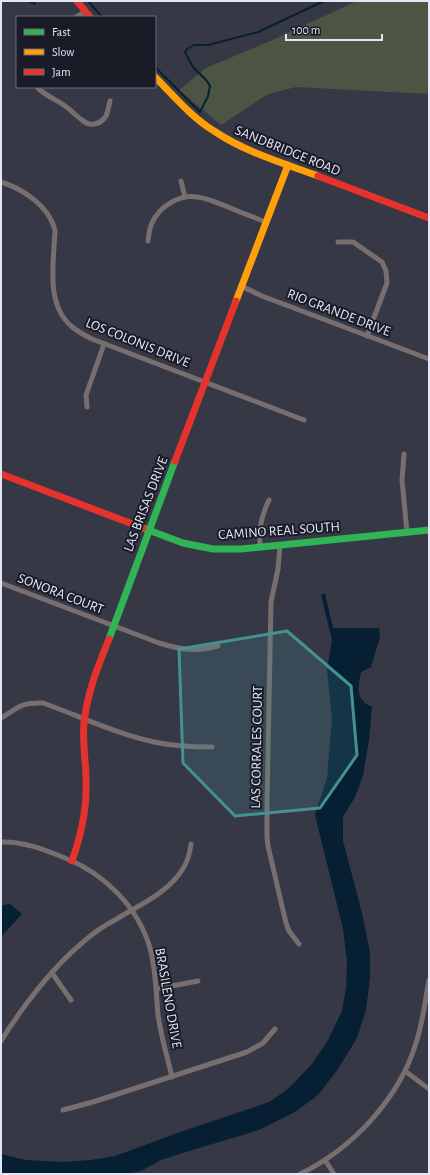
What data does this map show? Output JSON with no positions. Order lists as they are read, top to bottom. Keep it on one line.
{"streets":{"street":["SANDBRIDGE ROAD","RIO GRANDE DRIVE","LOS COLONIS DRIVE","LAS BRISAS DRIVE","CAMINO REAL SOUTH","SONORA COURT","LAS CORRALES COURT","BRASILENO DRIVE"]},"crossings":[["SANDBRIDGE ROAD","LAS BRISAS DRIVE"],["RIO GRANDE DRIVE","LAS BRISAS DRIVE"],["LOS COLONIS DRIVE","LAS BRISAS DRIVE"],["LAS BRISAS DRIVE","CAMINO REAL SOUTH"],["LAS BRISAS DRIVE","SONORA COURT"],["LAS BRISAS DRIVE","BRASILENO DRIVE"],["CAMINO REAL SOUTH","LAS CORRALES COURT"]],"legend":["Fast","Slow","Jam"],"scale_bar":"100 m"}
